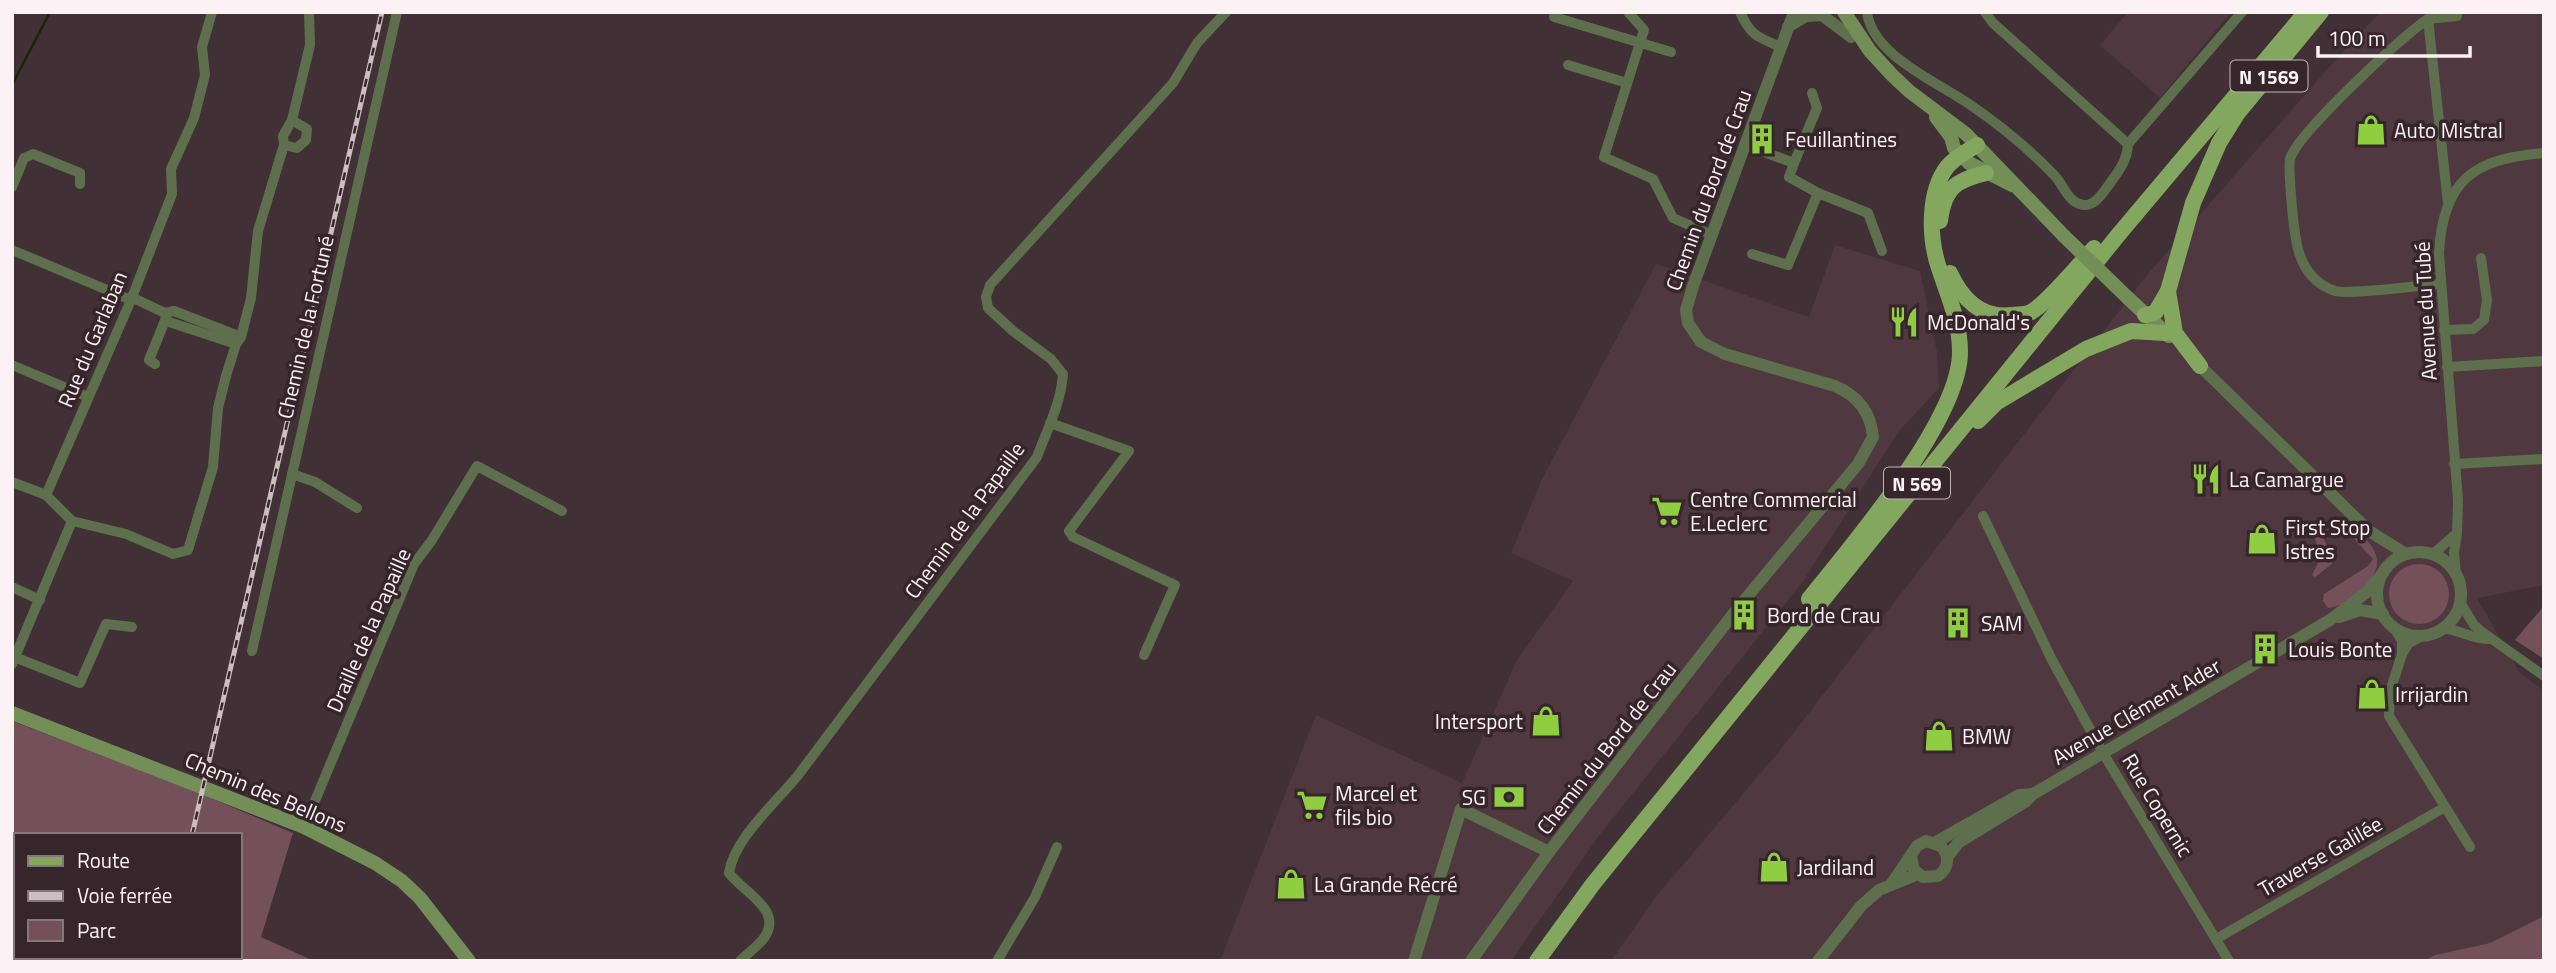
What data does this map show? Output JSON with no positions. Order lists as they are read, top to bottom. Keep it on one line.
{"streets":{"main road":["N 1569","N 569","Chemin des Bellons"],"street":["Chemin du Bord de Crau","Avenue du Tubé","Chemin de la Fortuné","Rue du Garlaban","Chemin de la Papaille","Draille de la Papaille","Avenue Clément Ader","Rue Copernic","Traverse Galilée"]},"crossings":[["Avenue du Tubé","Avenue Clément Ader"],["Draille de la Papaille","Chemin des Bellons"],["Avenue Clément Ader","Rue Copernic"],["Rue Copernic","Traverse Galilée"]],"places":{"shop":["Auto Mistral","First Stop Istres","Irrijardin","Intersport","BMW","Jardiland","La Grande Récré"],"building":["Feuillantines","Bord de Crau","SAM","Louis Bonte"],"restaurant":["McDonald's","La Camargue"],"supermarket":["Centre Commercial E.Leclerc","Marcel et fils bio"],"bank":["SG"]},"legend":["Route","Voie ferrée","Parc"],"scale_bar":"100 m"}
